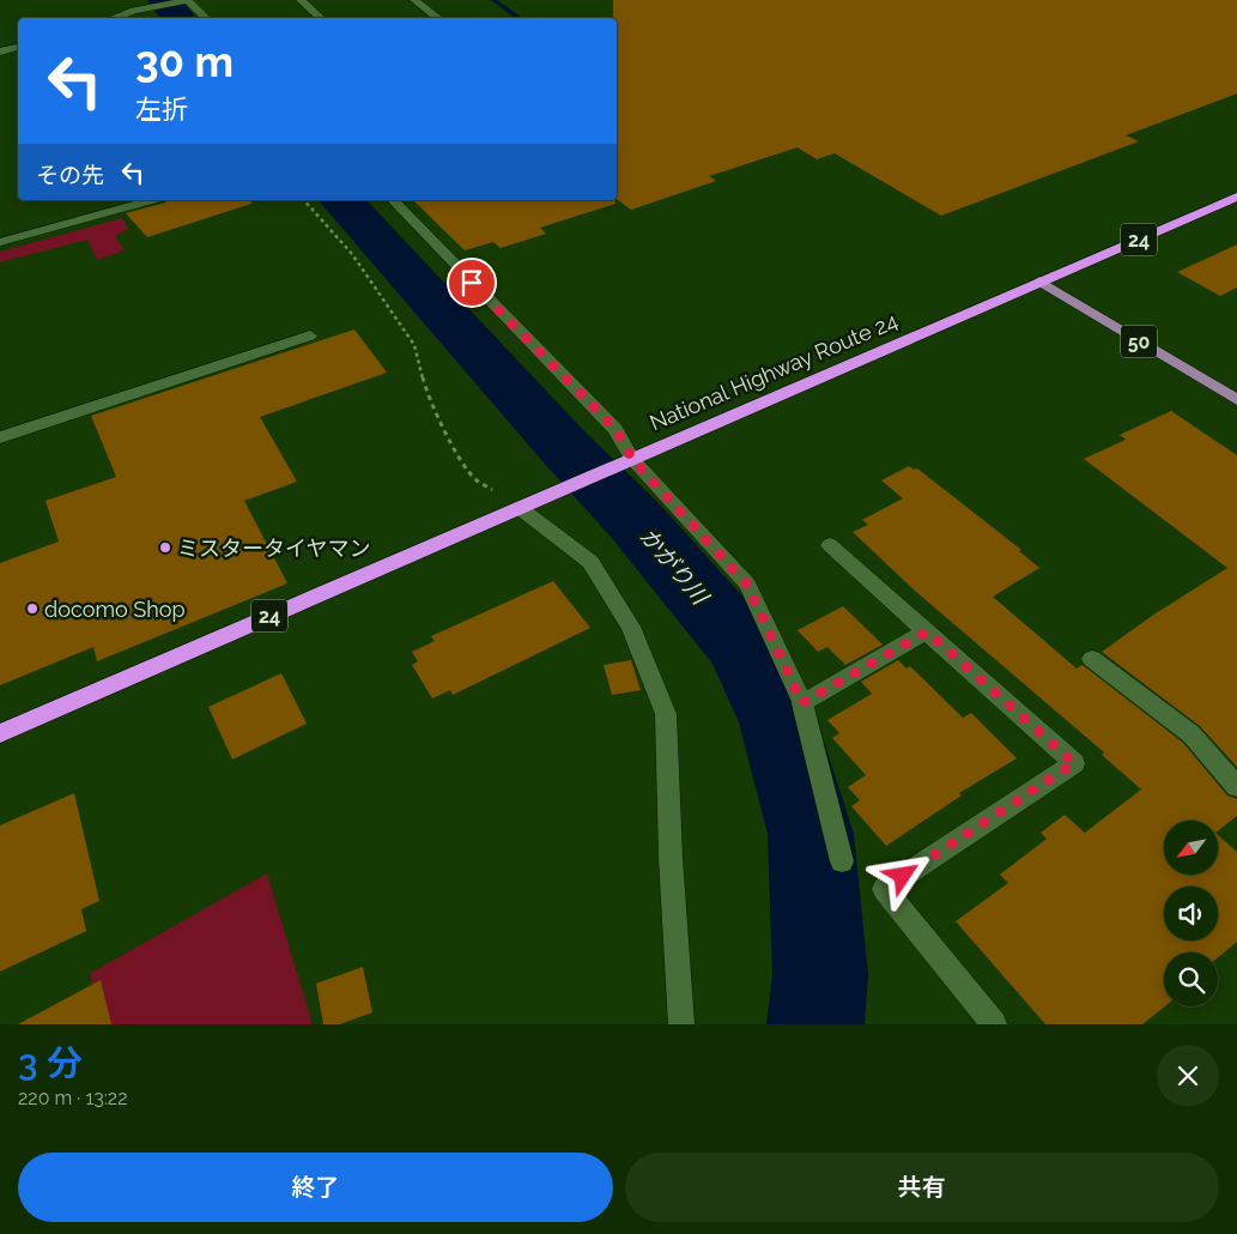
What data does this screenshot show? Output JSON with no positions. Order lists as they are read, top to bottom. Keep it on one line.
{"streets":{"highway":["24","National Highway Route 24"],"main road":["50"]},"crossings":[["50","National Highway Route 24"]],"water":["かがり川"],"places":["ミスタータイヤマン","docomo Shop"],"north":"bottom left","page":{"turn":["30 m","左折"],"then":"その先","heading":["3 分","220 m · 13:22"],"buttons":["終了","共有"]}}
